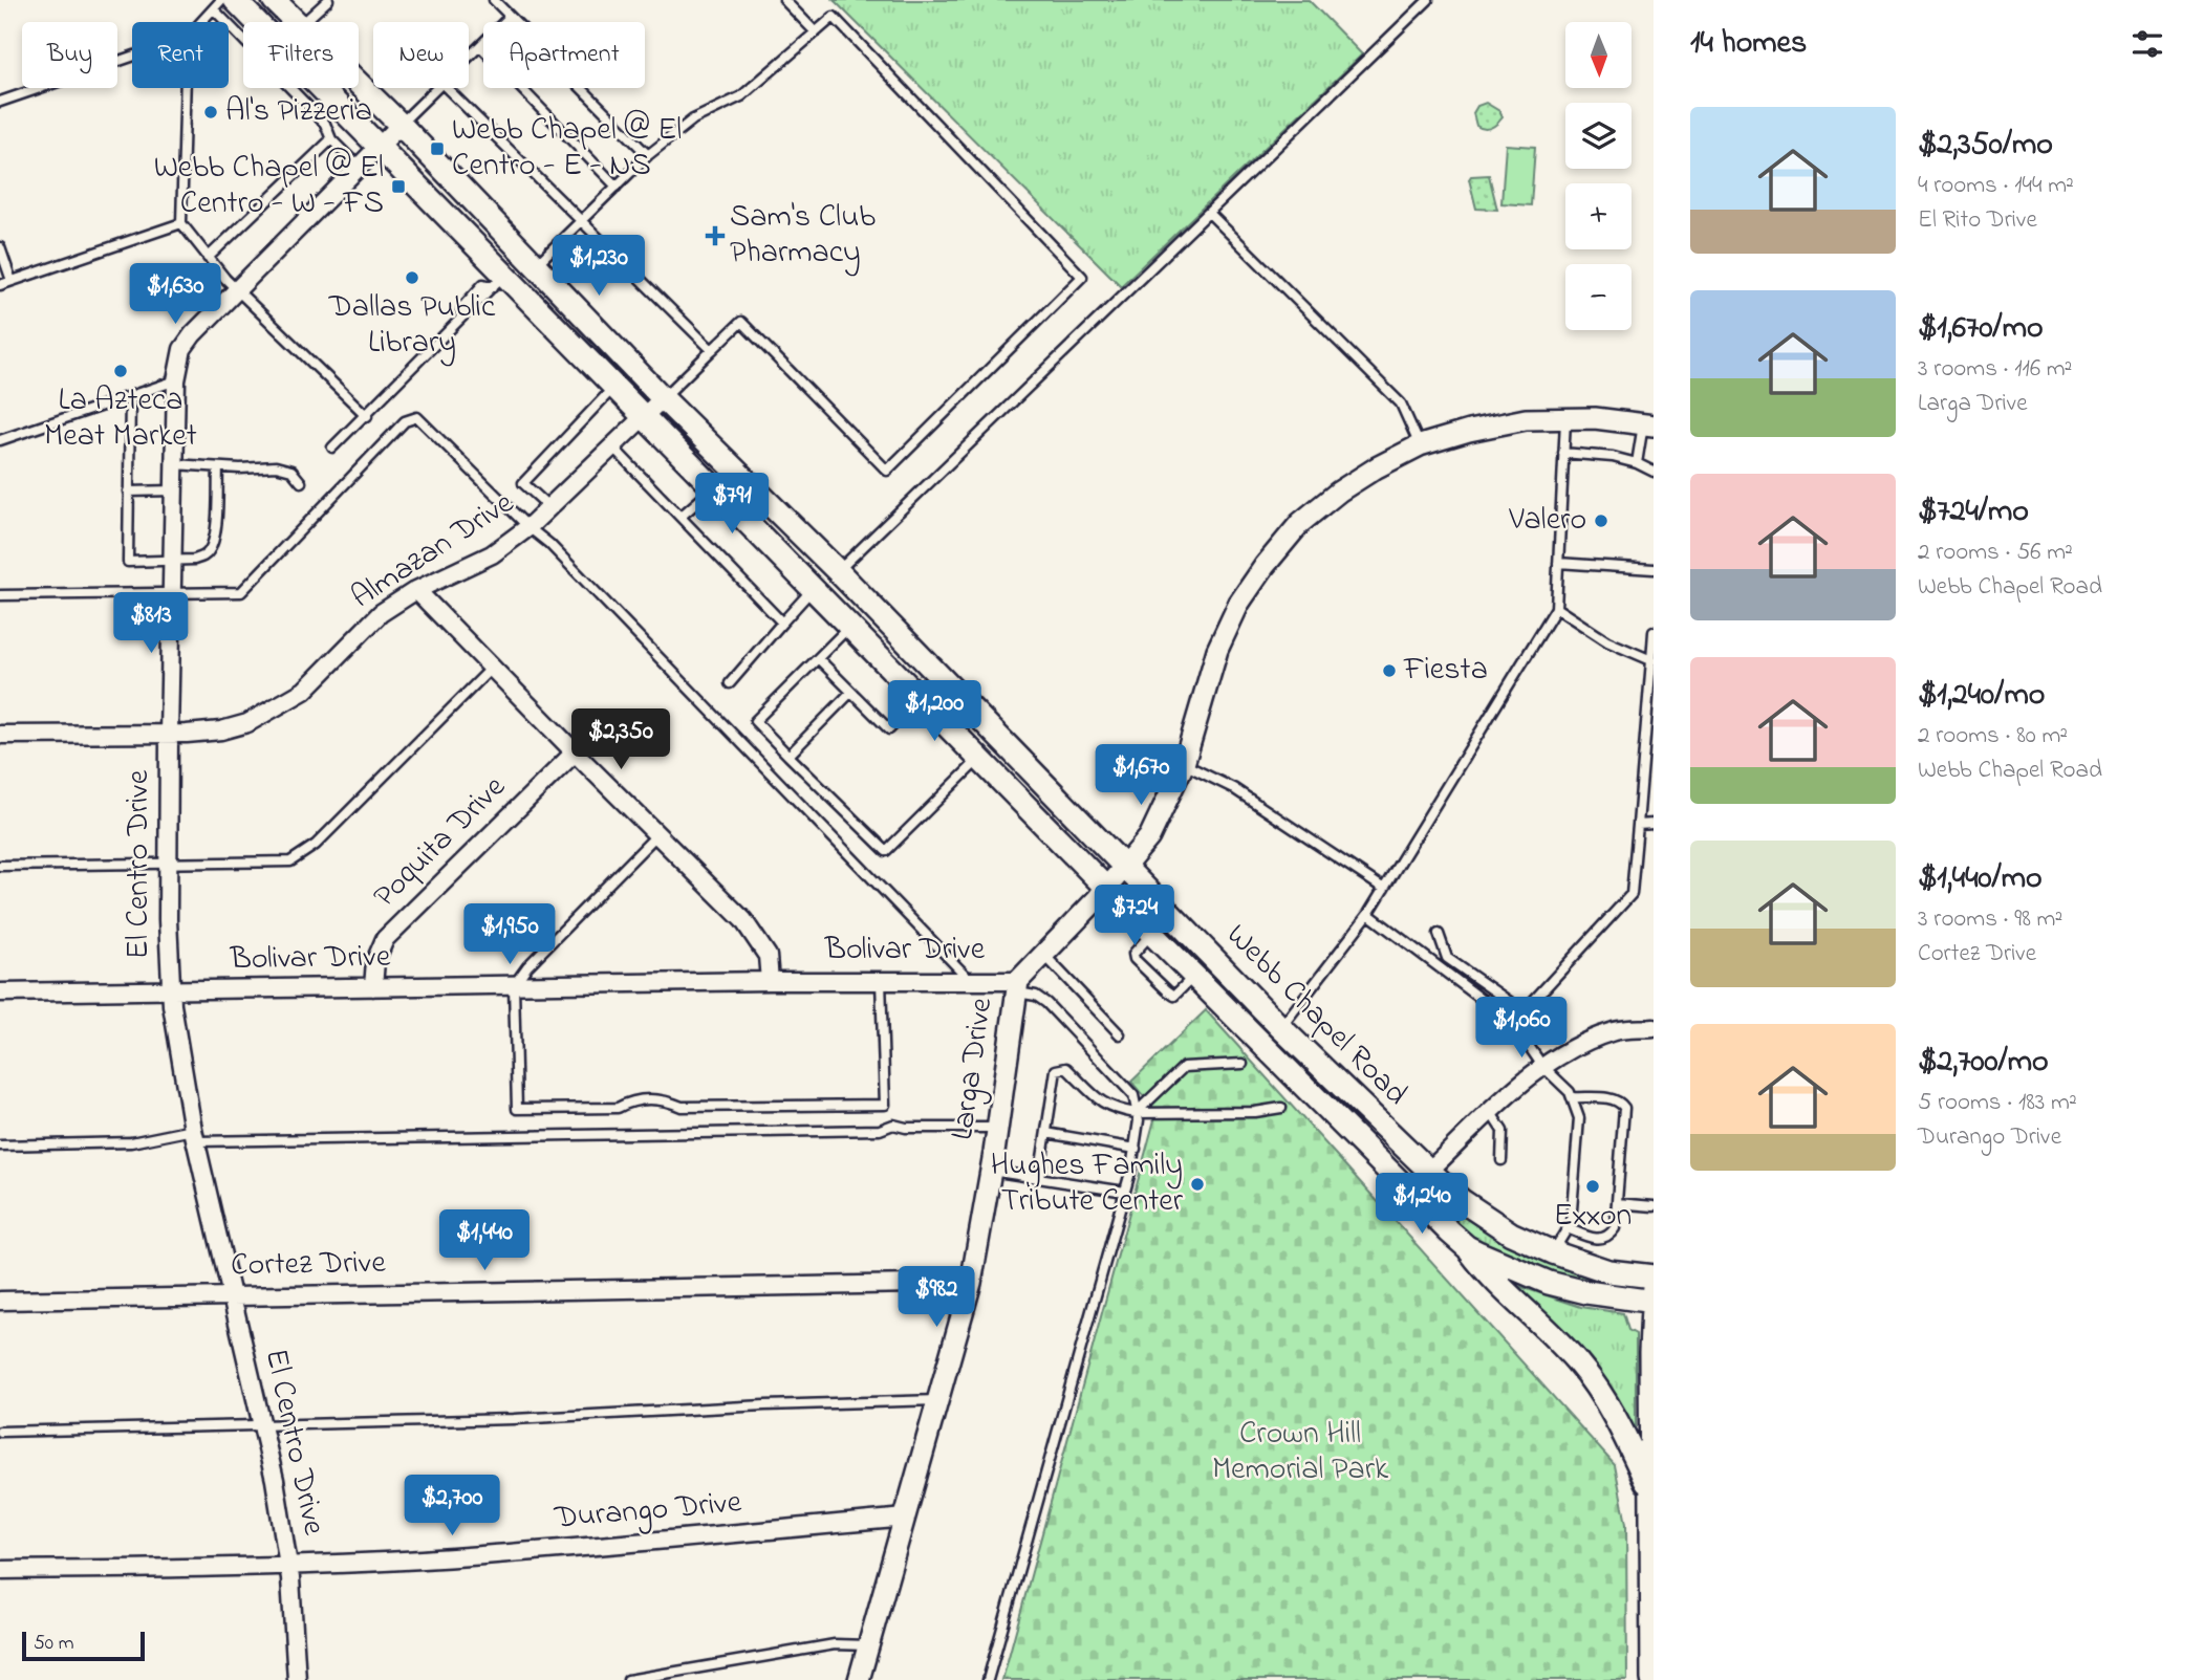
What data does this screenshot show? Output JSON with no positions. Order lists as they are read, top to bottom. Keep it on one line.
{"streets":{"main road":["Webb Chapel Road"],"street":["Almazan Drive","Poquita Drive","El Centro Drive","Bolivar Drive","Larga Drive","Cortez Drive","Durango Drive"]},"crossings":[["Almazan Drive","El Centro Drive"],["Almazan Drive","Webb Chapel Road"],["Poquita Drive","Bolivar Drive"],["El Centro Drive","Bolivar Drive"],["El Centro Drive","Webb Chapel Road"],["El Centro Drive","Cortez Drive"],["El Centro Drive","Durango Drive"],["Bolivar Drive","Larga Drive"],["Webb Chapel Road","Larga Drive"],["Larga Drive","Cortez Drive"],["Larga Drive","Durango Drive"]],"parks":["Crown Hill Memorial Park"],"places":{"other":["Al's Pizzeria","Dallas Public Library","La Azteca Meat Market","Valero","Fiesta","Hughes Family Tribute Center","Exxon"],"transit":["Webb Chapel @ El Centro - E - NS","Webb Chapel @ El Centro - W - FS"],"health":["Sam's Club Pharmacy"]},"scale_bar":"50 m","north":"bottom","page":{"heading":"14 homes","map_buttons":["+","−"],"chip":["Buy","Rent","Filters","New","Apartment"],"list":[{"name":"$2,350/mo","note":"4 rooms · 144 m² · El Rito Drive"},{"name":"$1,670/mo","note":"3 rooms · 116 m² · Larga Drive"},{"name":"$724/mo","note":"2 rooms · 56 m² · Webb Chapel Road"},{"name":"$1,240/mo","note":"2 rooms · 80 m² · Webb Chapel Road"},{"name":"$1,440/mo","note":"3 rooms · 98 m² · Cortez Drive"},{"name":"$2,700/mo","note":"5 rooms · 183 m² · Durango Drive"}],"price":["$1,230","$1,630","$791","$813","$1,200","$2,350","$1,670","$724","$1,950","$1,060","$1,240","$1,440","$982","$2,700"],"scale":"50 m"}}
